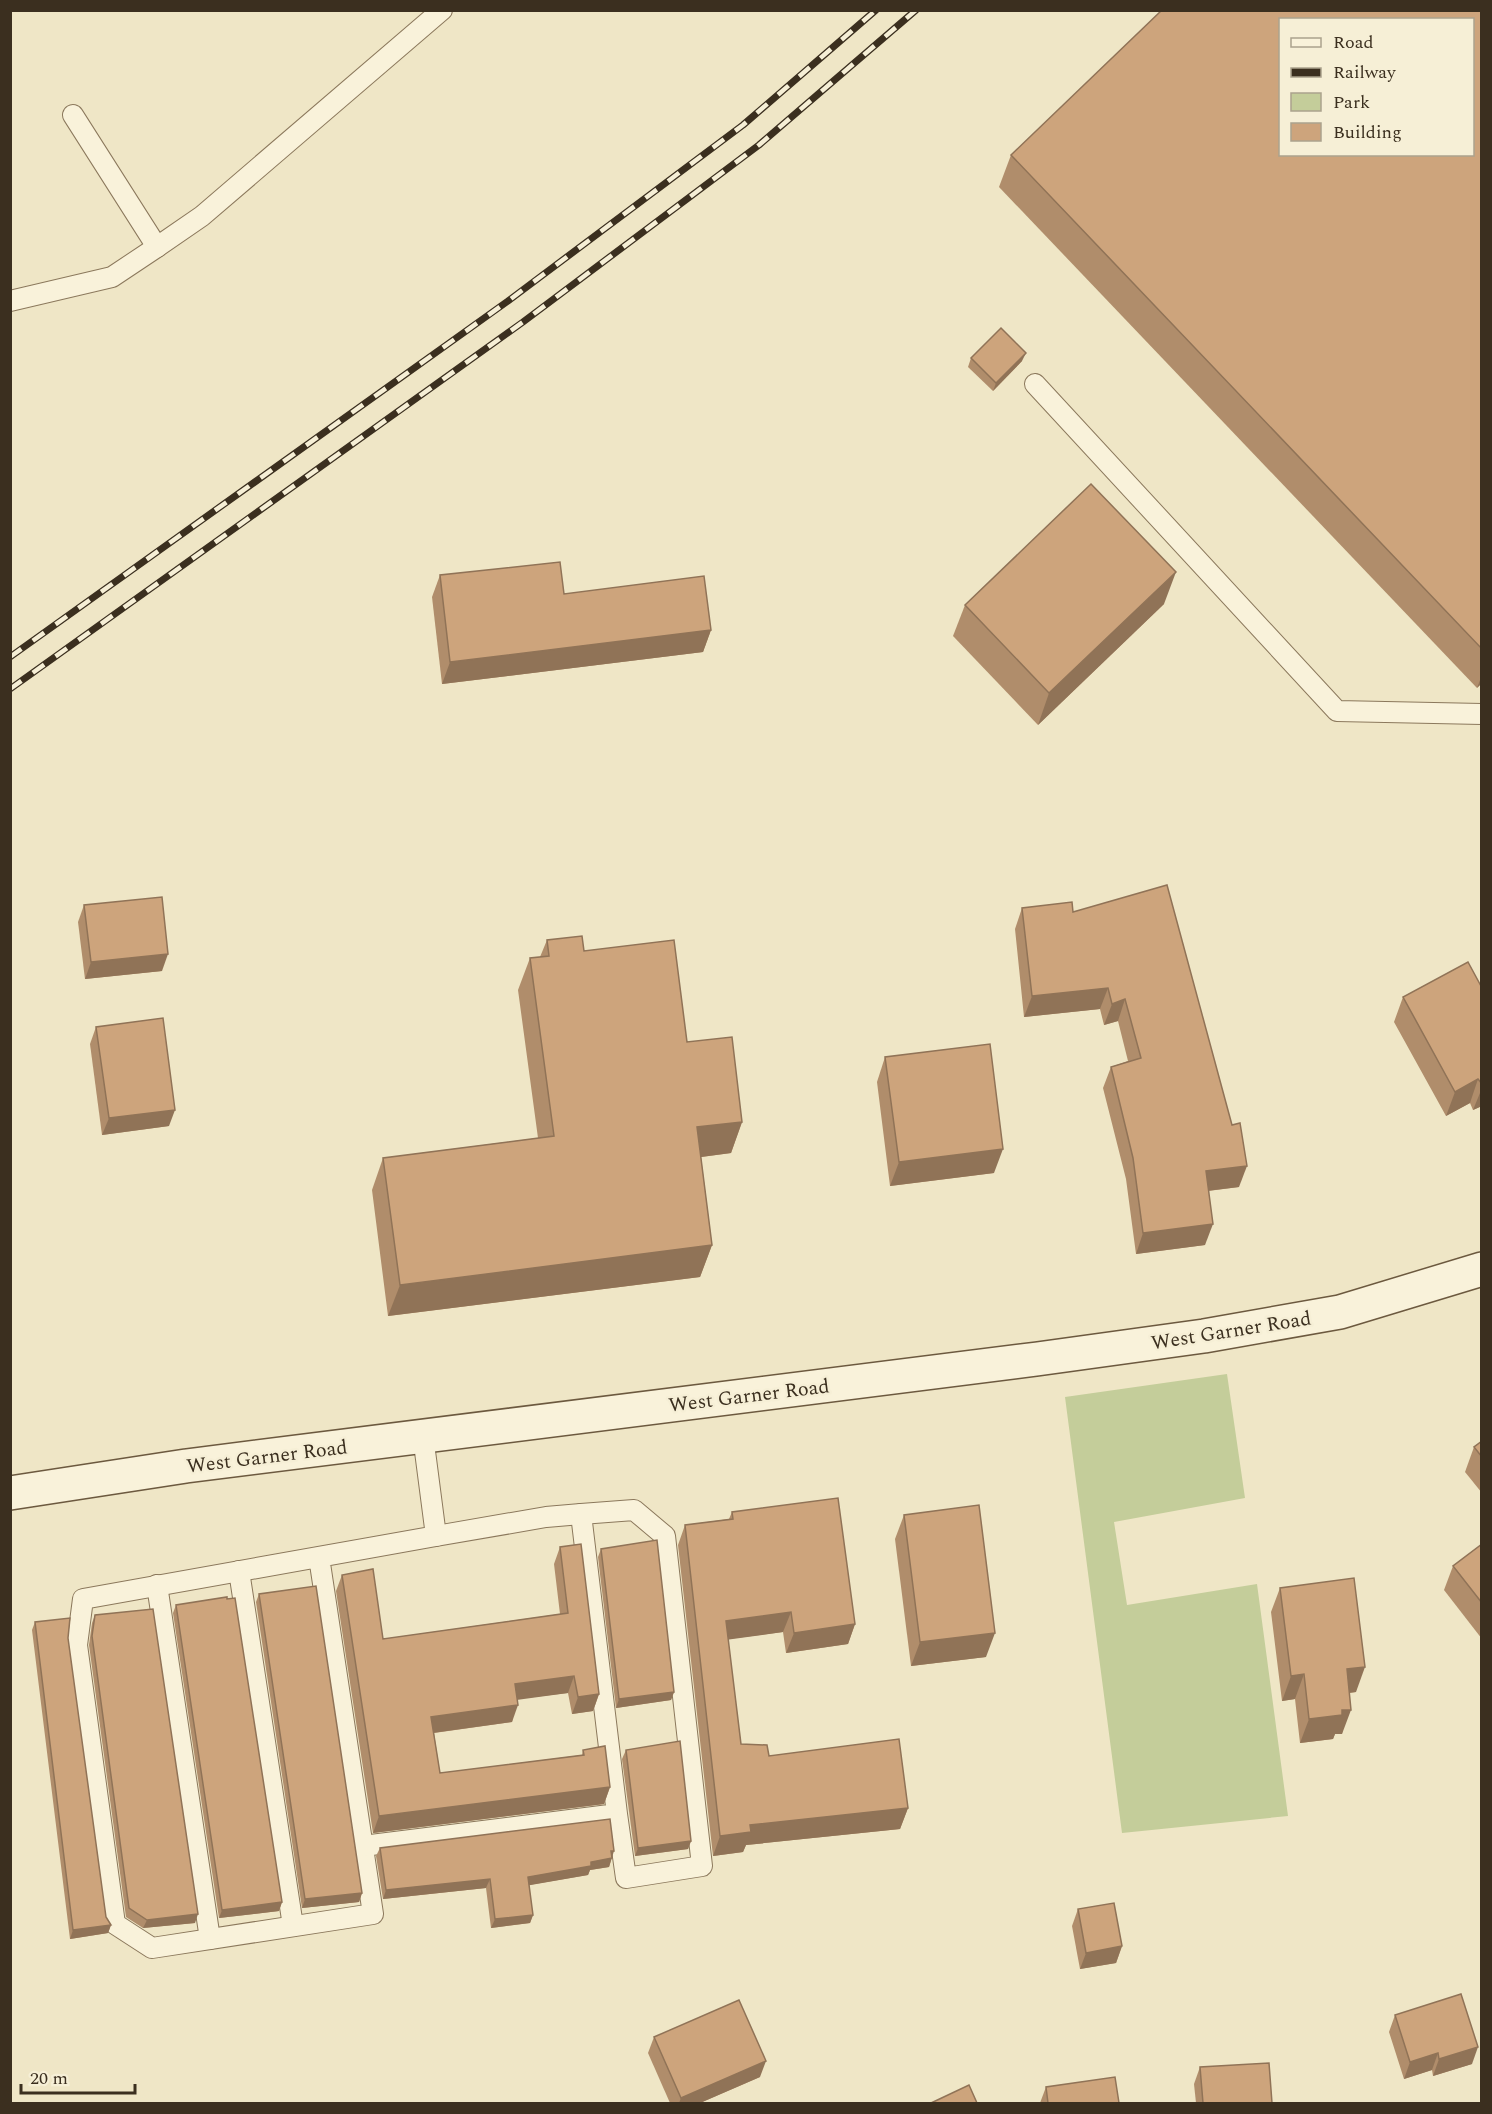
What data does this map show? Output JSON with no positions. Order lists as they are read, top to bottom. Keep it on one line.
{"streets":{"main road":["West Garner Road"]},"legend":["Road","Railway","Park","Building"],"scale_bar":"20 m"}
